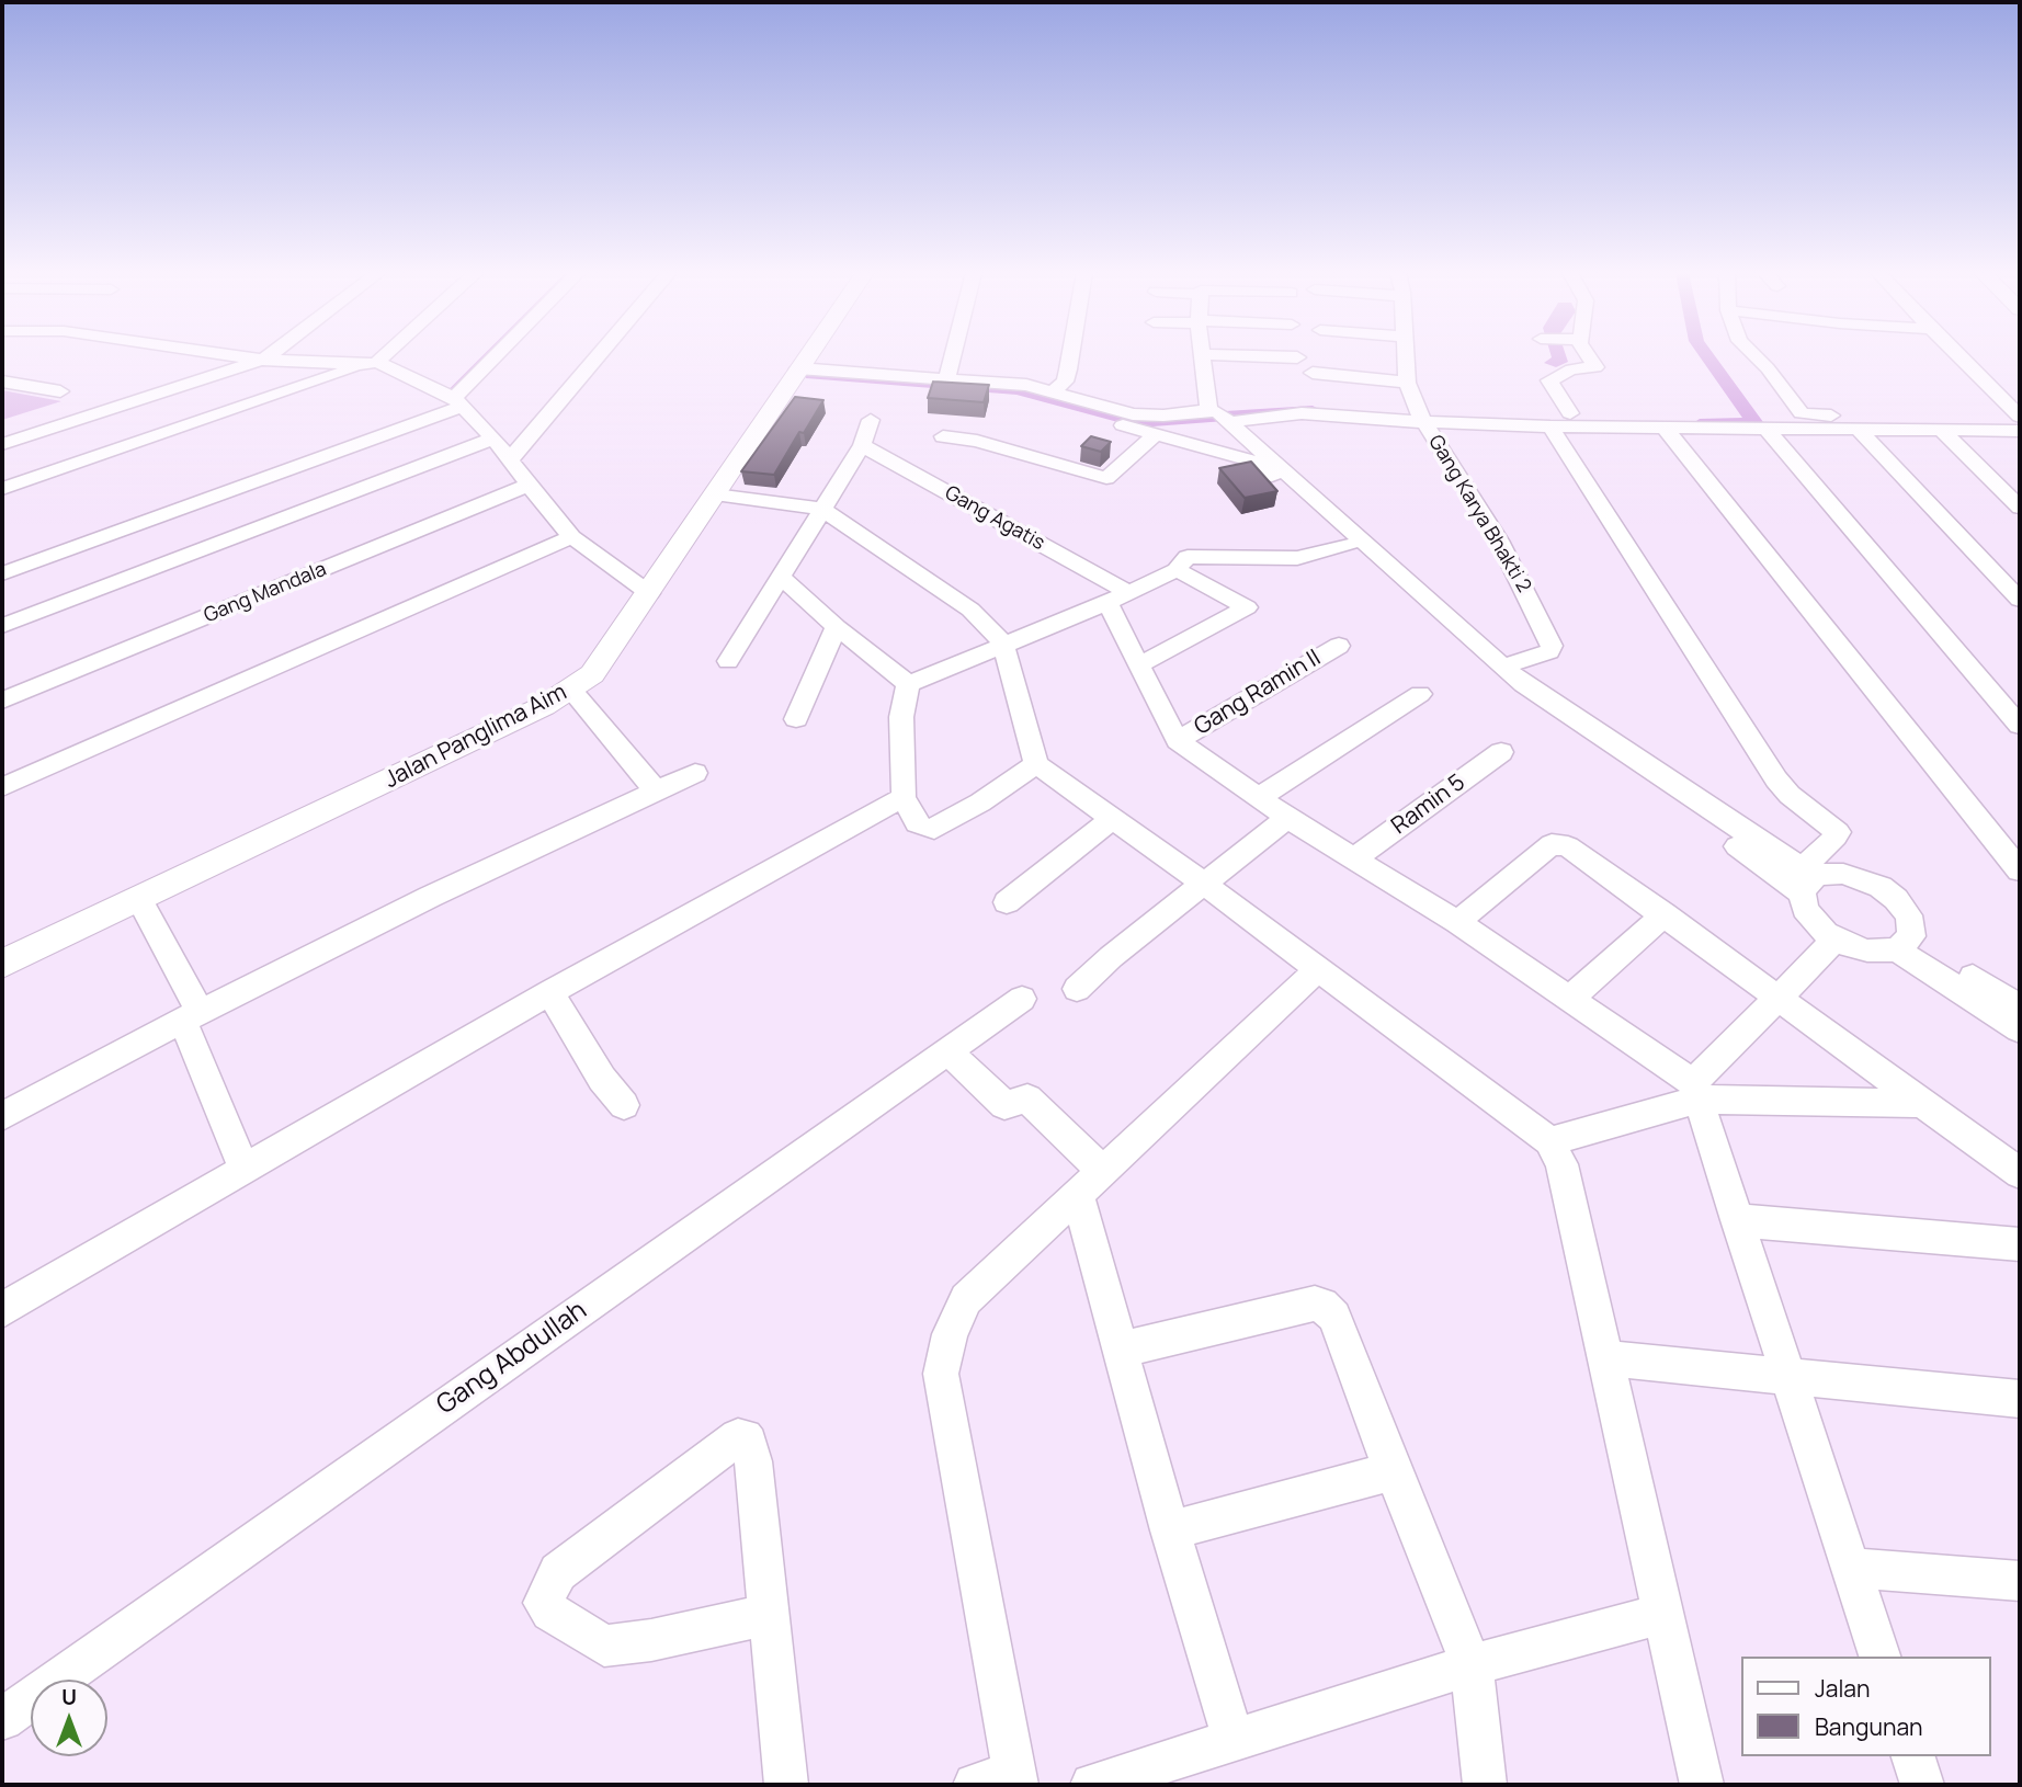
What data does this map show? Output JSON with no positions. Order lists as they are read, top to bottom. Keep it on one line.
{"streets":{"street":["Gang Karya Bhakti 2","Gang Agatis","Gang Mandala","Gang Ramin II","Jalan Panglima Aim","Ramin 5","Gang Abdullah"]},"legend":["Jalan","Bangunan"],"north":"top"}
